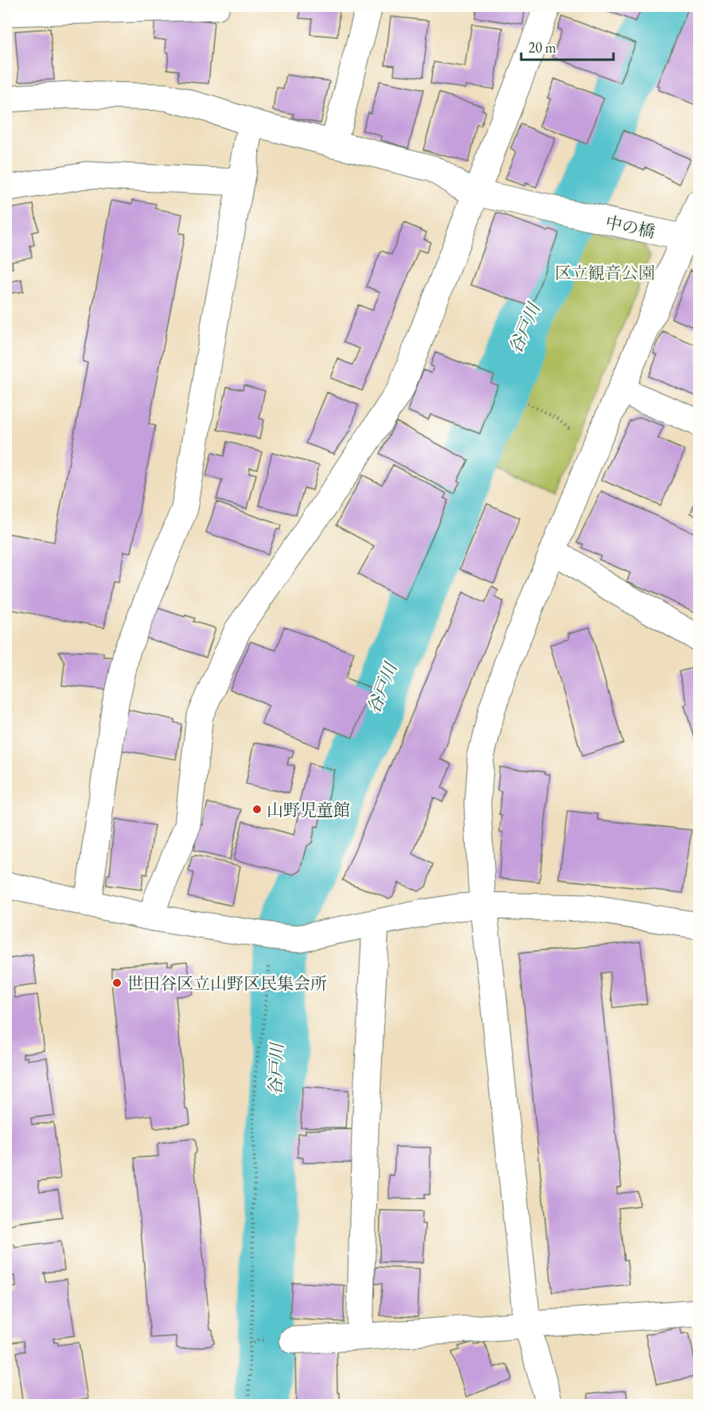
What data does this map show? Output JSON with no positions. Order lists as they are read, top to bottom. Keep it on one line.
{"streets":{"street":["中の橋"]},"water":["谷戸川"],"parks":["区立観音公園"],"places":["山野児童館","世田谷区立山野区民集会所"],"scale_bar":"20 m"}
